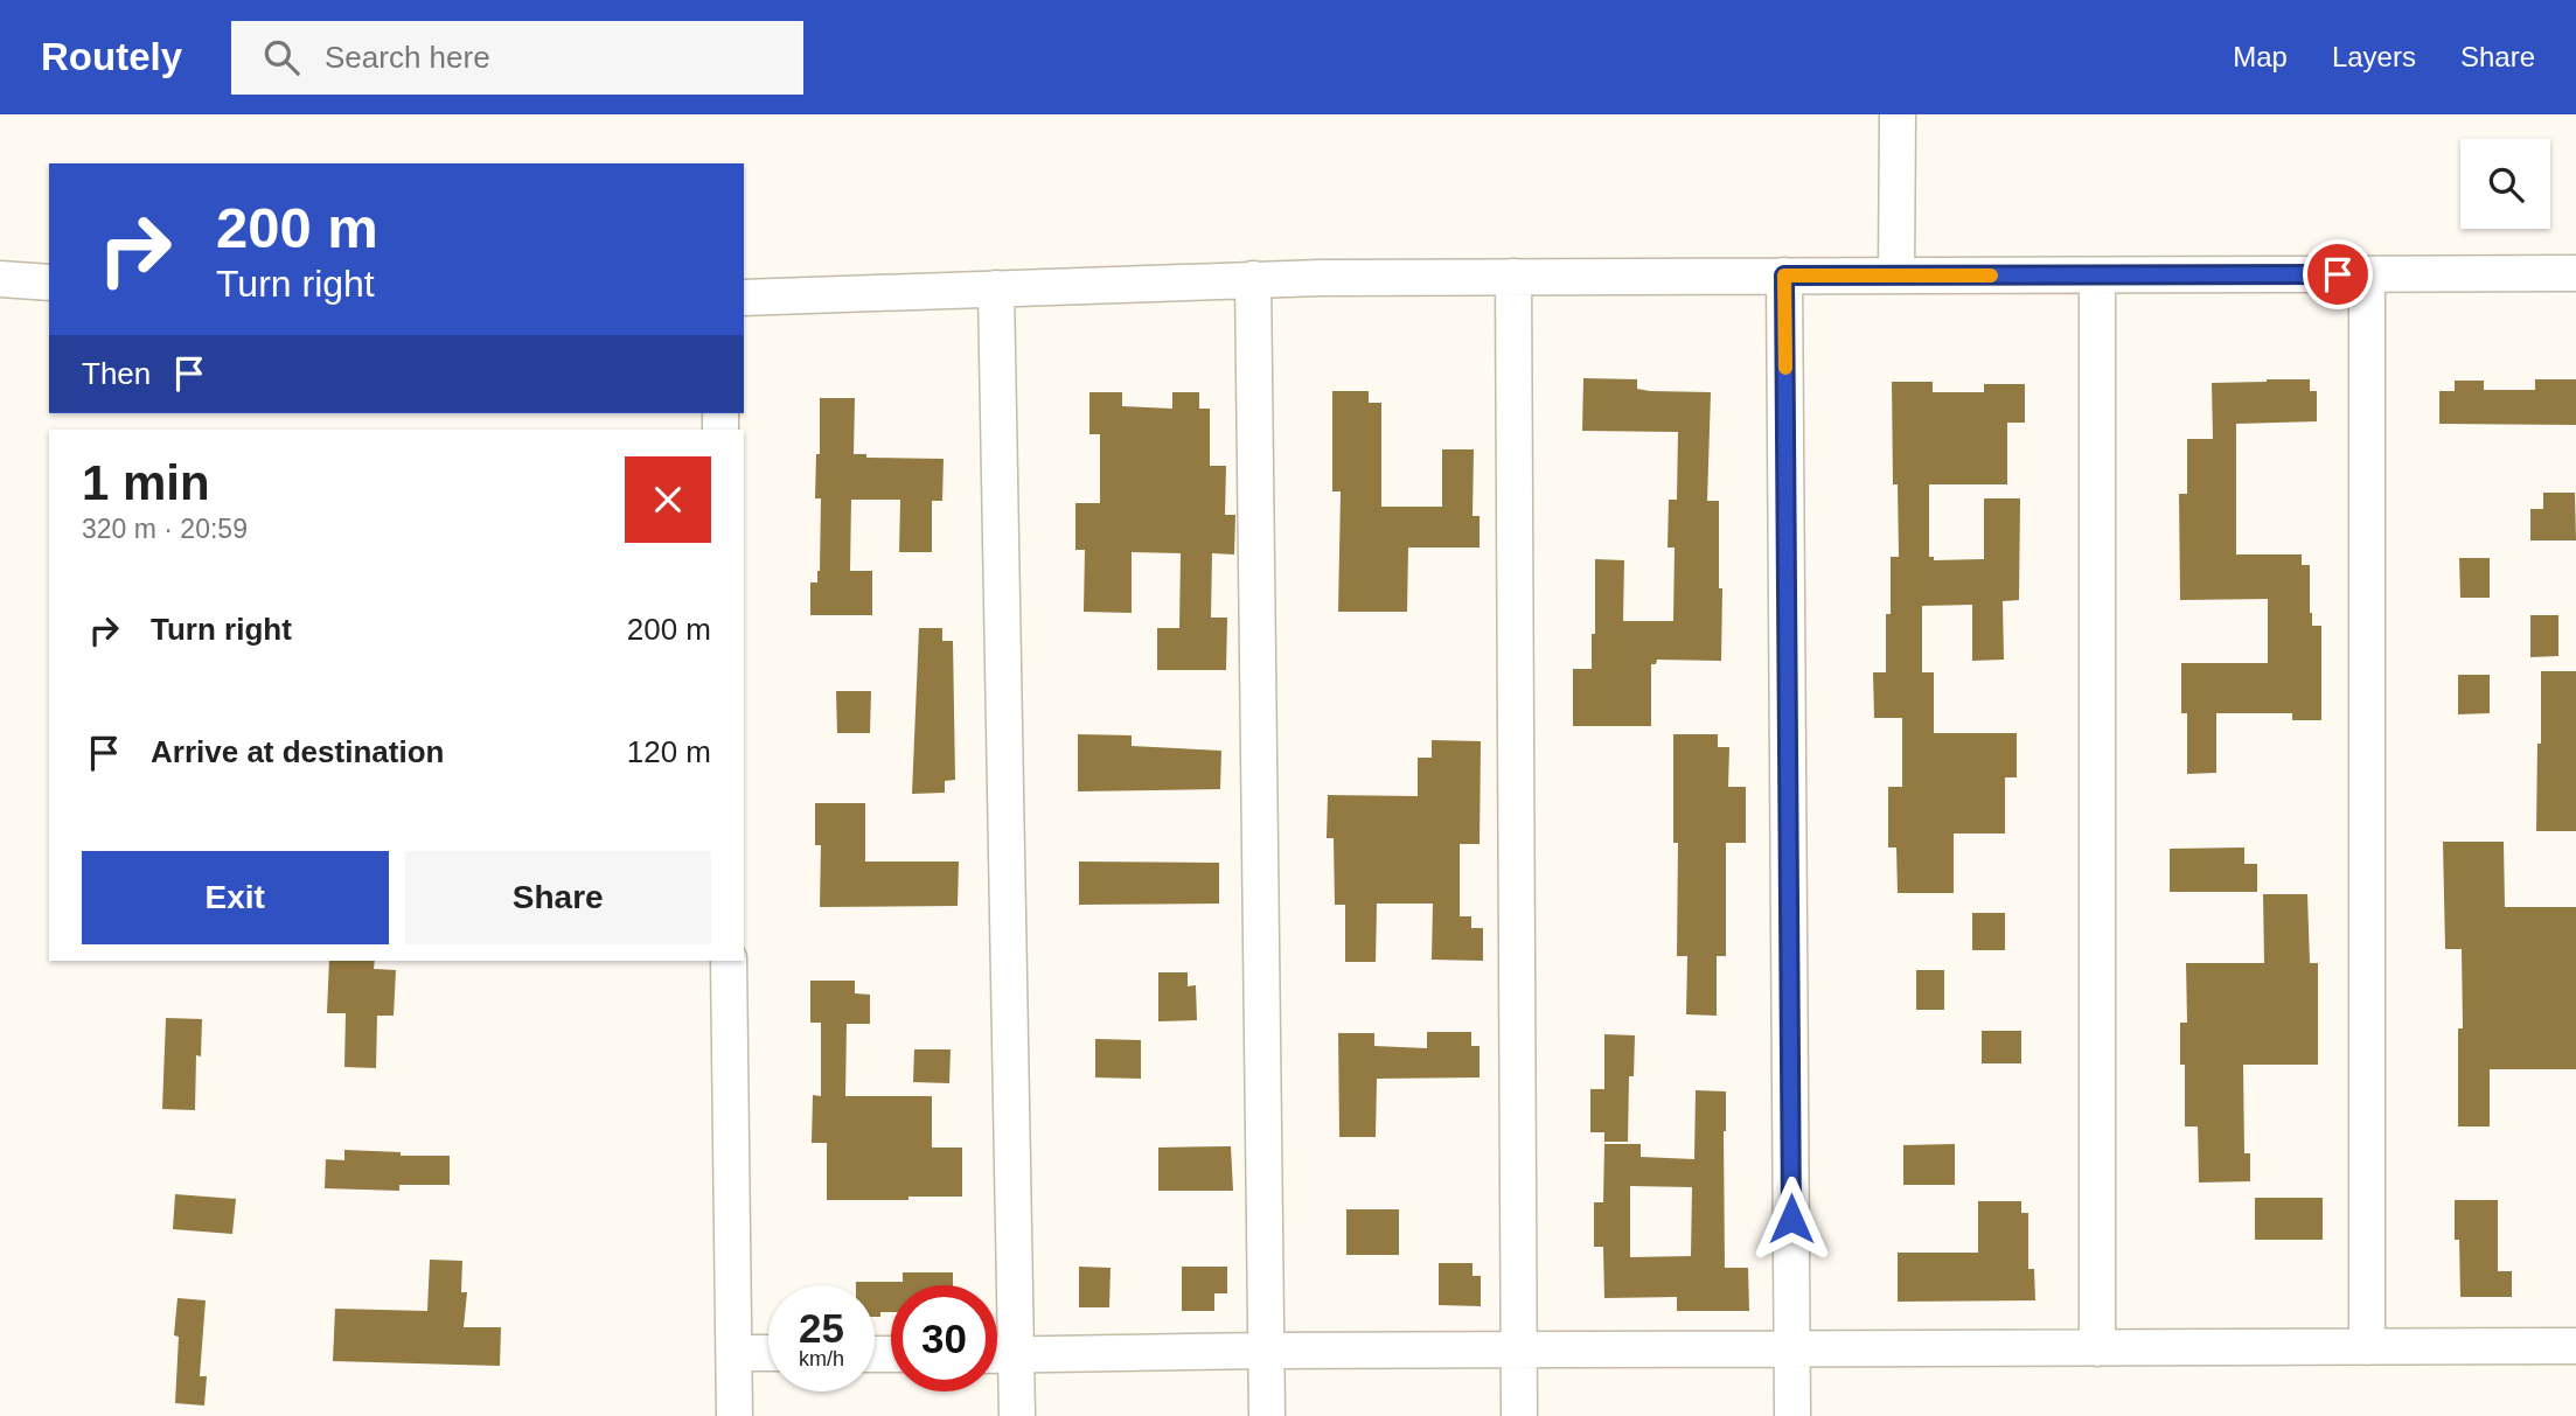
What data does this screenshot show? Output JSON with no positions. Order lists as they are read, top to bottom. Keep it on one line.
{"page":{"header":"Routely","search":"Search here","nav":["Map","Layers","Share"],"turn":["200 m","Turn right"],"then":"Then","heading":["1 min","320 m · 20:59"],"list":[{"name":"Turn right","value":"200 m"},{"name":"Arrive at destination","value":"120 m"}],"buttons":["Exit","Share"],"speed":"25 km/h","limit":"30"}}
